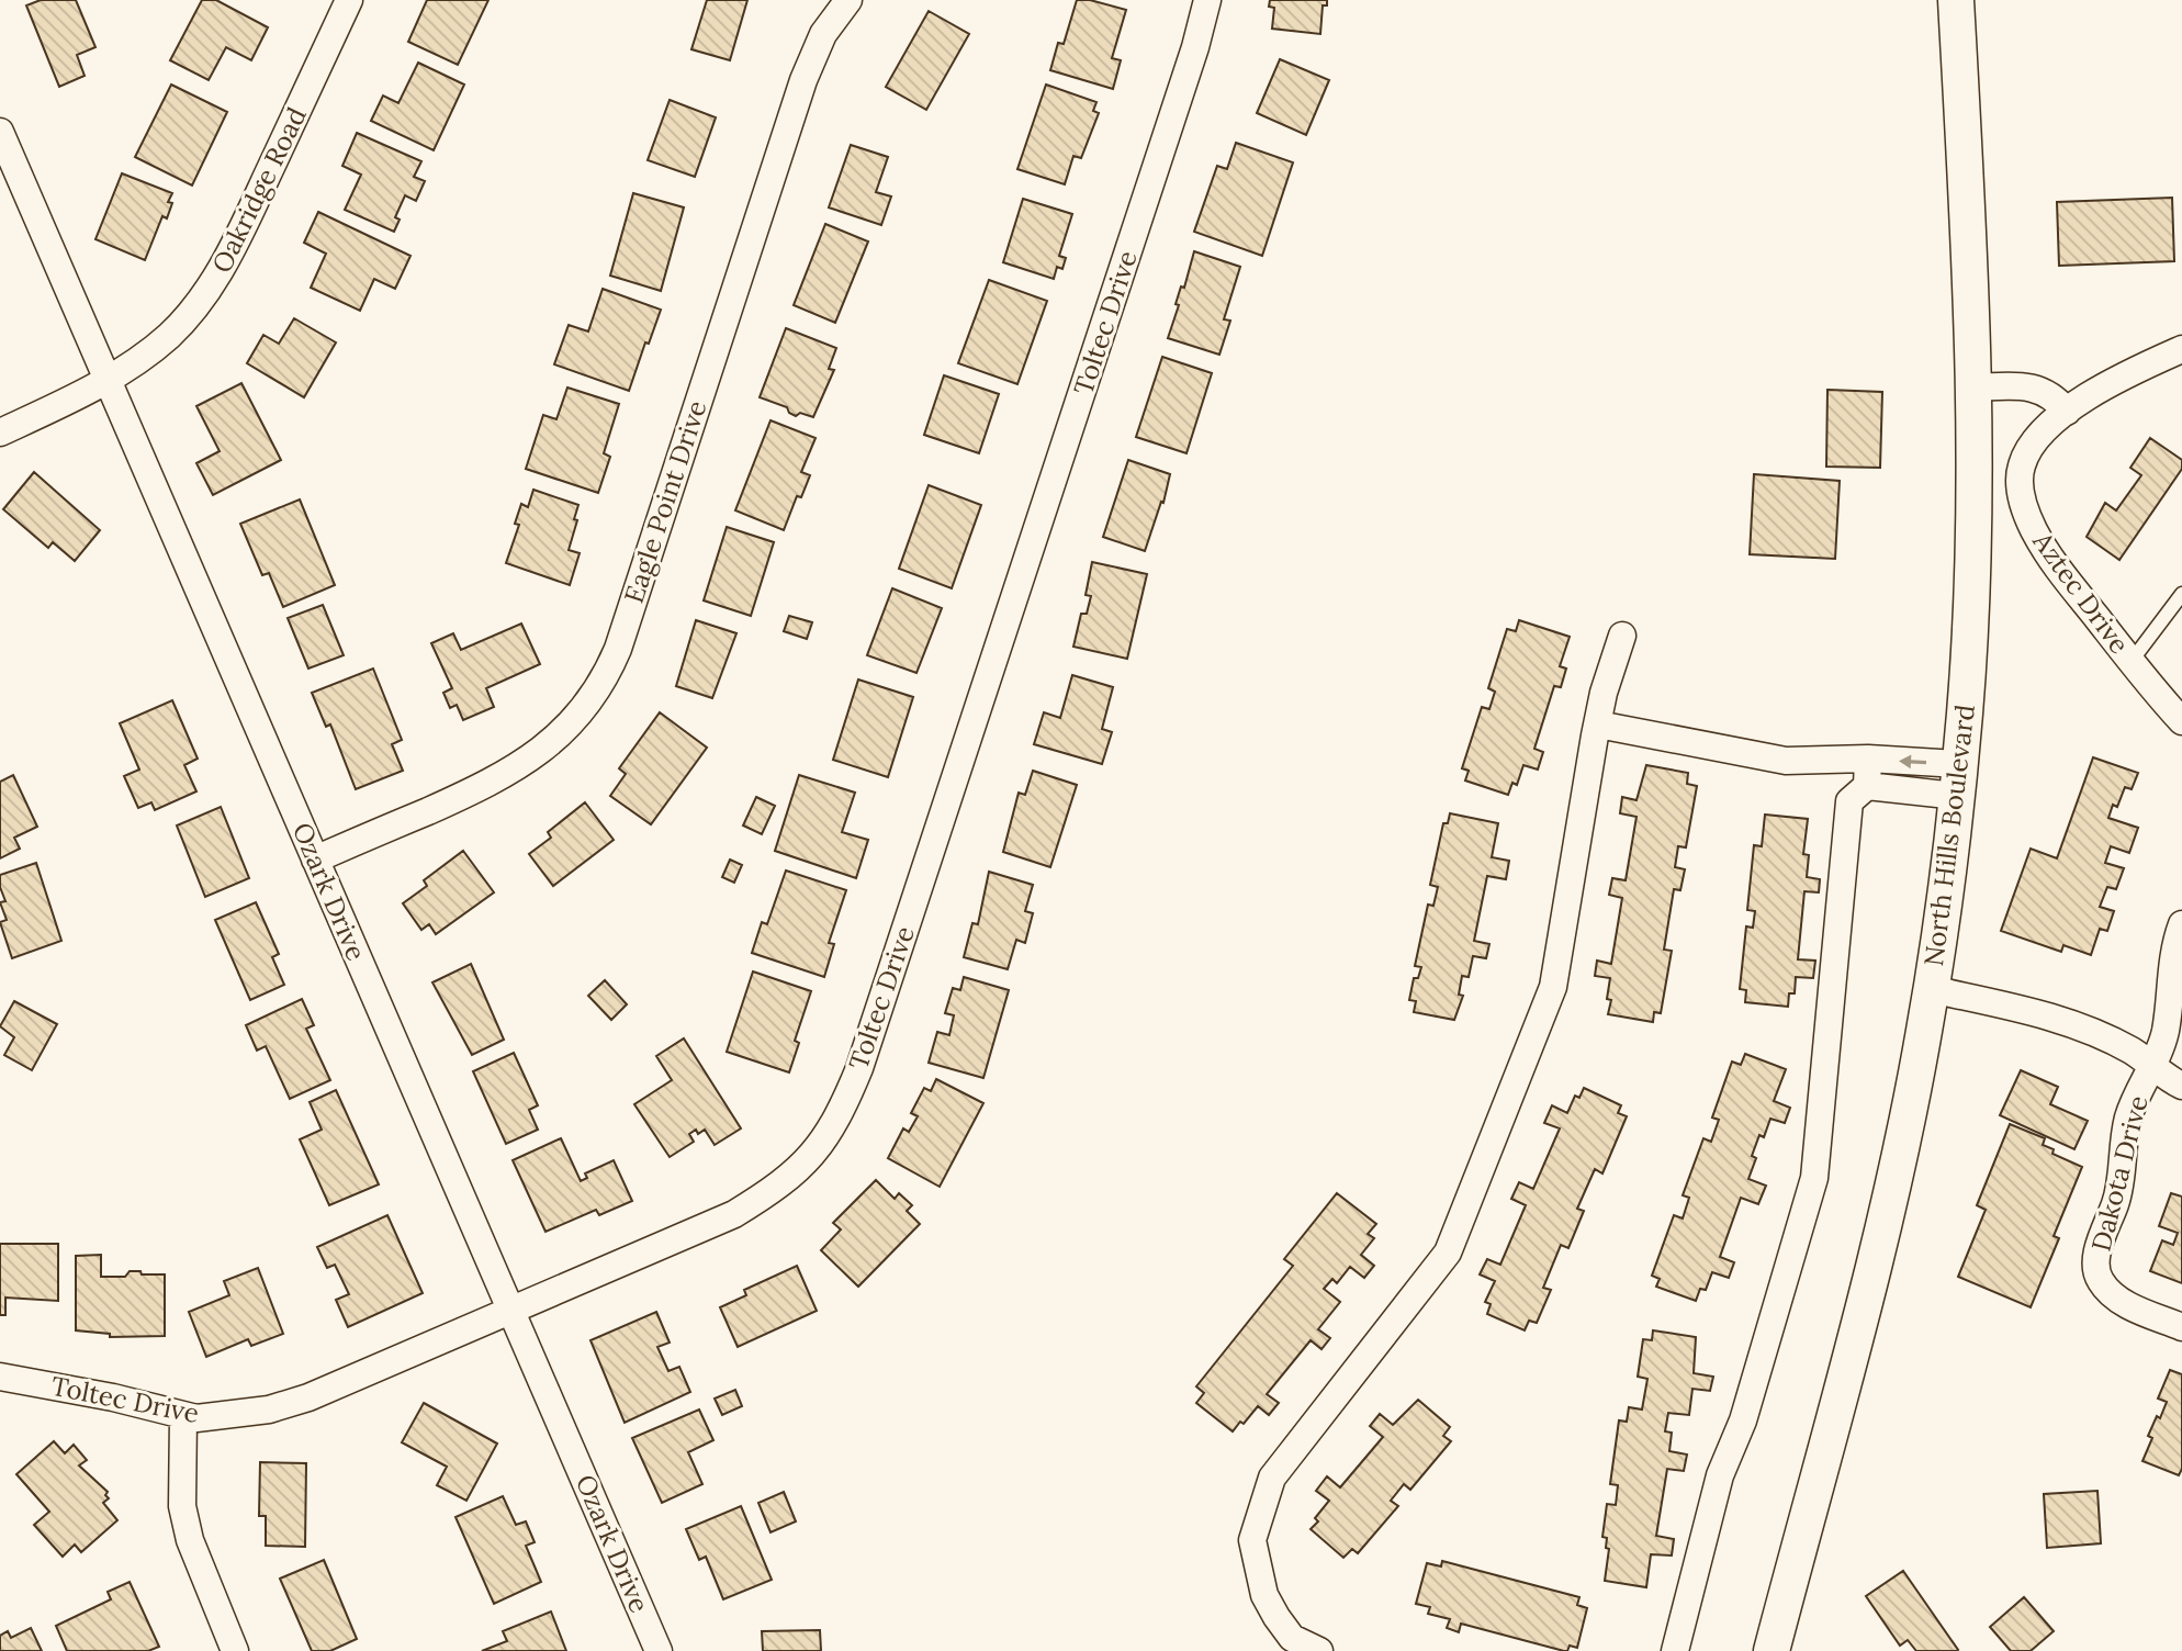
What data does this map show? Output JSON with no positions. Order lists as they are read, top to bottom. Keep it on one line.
{"streets":{"street":["Oakridge Road","Toltec Drive","Eagle Point Drive","Aztec Drive","North Hills Boulevard","Ozark Drive","Dakota Drive"]},"crossings":[["Oakridge Road","Ozark Drive"],["Toltec Drive","Ozark Drive"],["Eagle Point Drive","Ozark Drive"]]}
